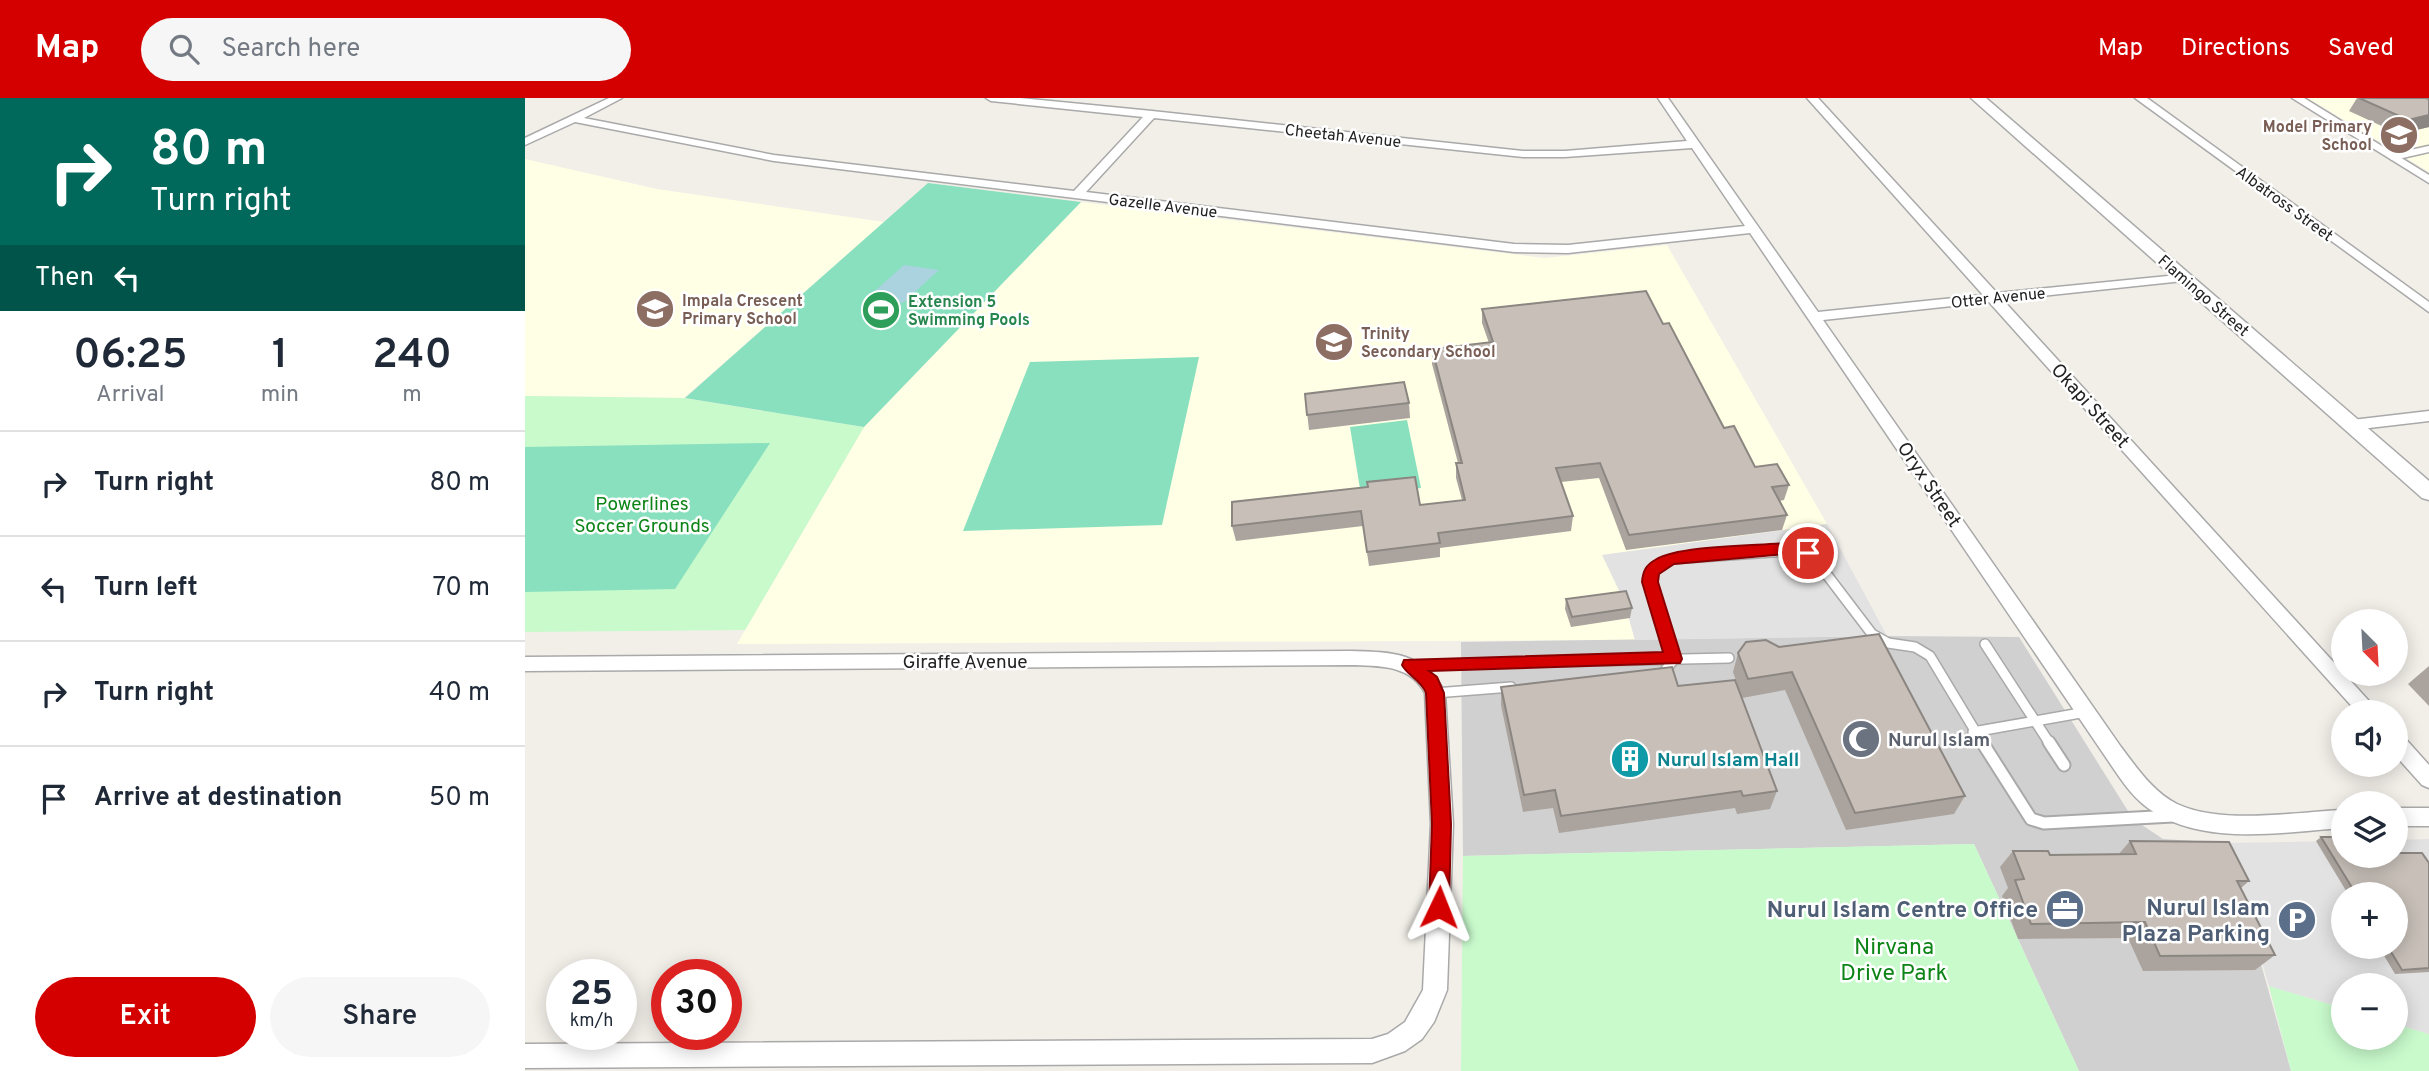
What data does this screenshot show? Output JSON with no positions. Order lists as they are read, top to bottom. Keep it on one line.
{"streets":{"street":["Cheetah Avenue","Albatross Street","Gazelle Avenue","Flamingo Street","Otter Avenue","Okapi Street","Oryx Street","Giraffe Avenue"]},"crossings":[["Cheetah Avenue","Oryx Street"],["Gazelle Avenue","Oryx Street"],["Flamingo Street","Otter Avenue"],["Otter Avenue","Okapi Street"],["Otter Avenue","Oryx Street"]],"parks":["Powerlines Soccer Grounds","Nirvana Drive Park"],"places":{"school or university":["Model Primary School","Impala Crescent Primary School","Trinity Secondary School"],"sports":["Extension 5 Swimming Pools"],"mosque":["Nurul Islam"],"building":["Nurul Islam Hall"],"office":["Nurul Islam Centre Office"],"parking":["Nurul Islam Plaza Parking"]},"north":"bottom right","page":{"header":"Map","search":"Search here","nav":["Map","Directions","Saved"],"turn":["80 m","Turn right"],"then":"Then","eta":["06:25","Arrival","1","min","240","m"],"list":[{"name":"Turn right","value":"80 m"},{"name":"Turn left","value":"70 m"},{"name":"Turn right","value":"40 m"},{"name":"Arrive at destination","value":"50 m"}],"map_buttons":["+","−"],"speed":"25 km/h","limit":"30","buttons":["Exit","Share"]}}
